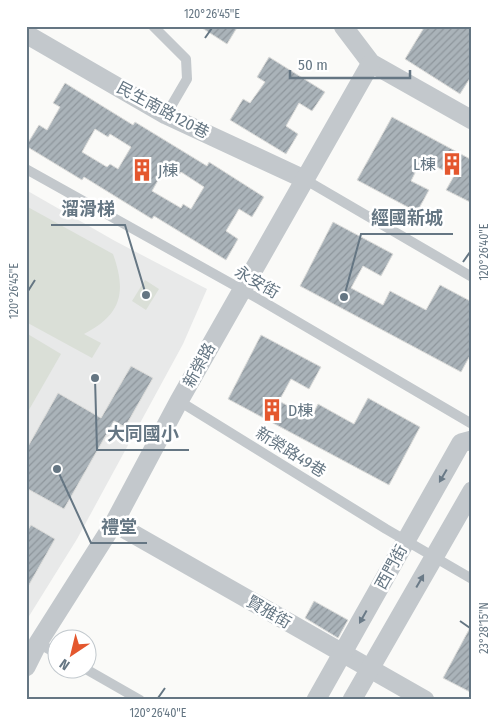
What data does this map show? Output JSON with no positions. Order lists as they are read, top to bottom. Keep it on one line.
{"streets":{"street":["民生南路120巷","新榮路","西門街","賢雅街"],"lane":["永安街","新榮路49巷"]},"crossings":[["民生南路120巷","新榮路"],["永安街","新榮路"],["新榮路","新榮路49巷"],["新榮路","賢雅街"],["新榮路49巷","西門街"],["西門街","賢雅街"]],"places":{"building":["L棟","J棟","D棟"],"other":["溜滑梯","經國新城","大同國小","禮堂"]},"scale_bar":"50 m","north":"bottom left","coordinates":["120°26'45\"E","120°26'40\"E","23°28'15\"N"]}
